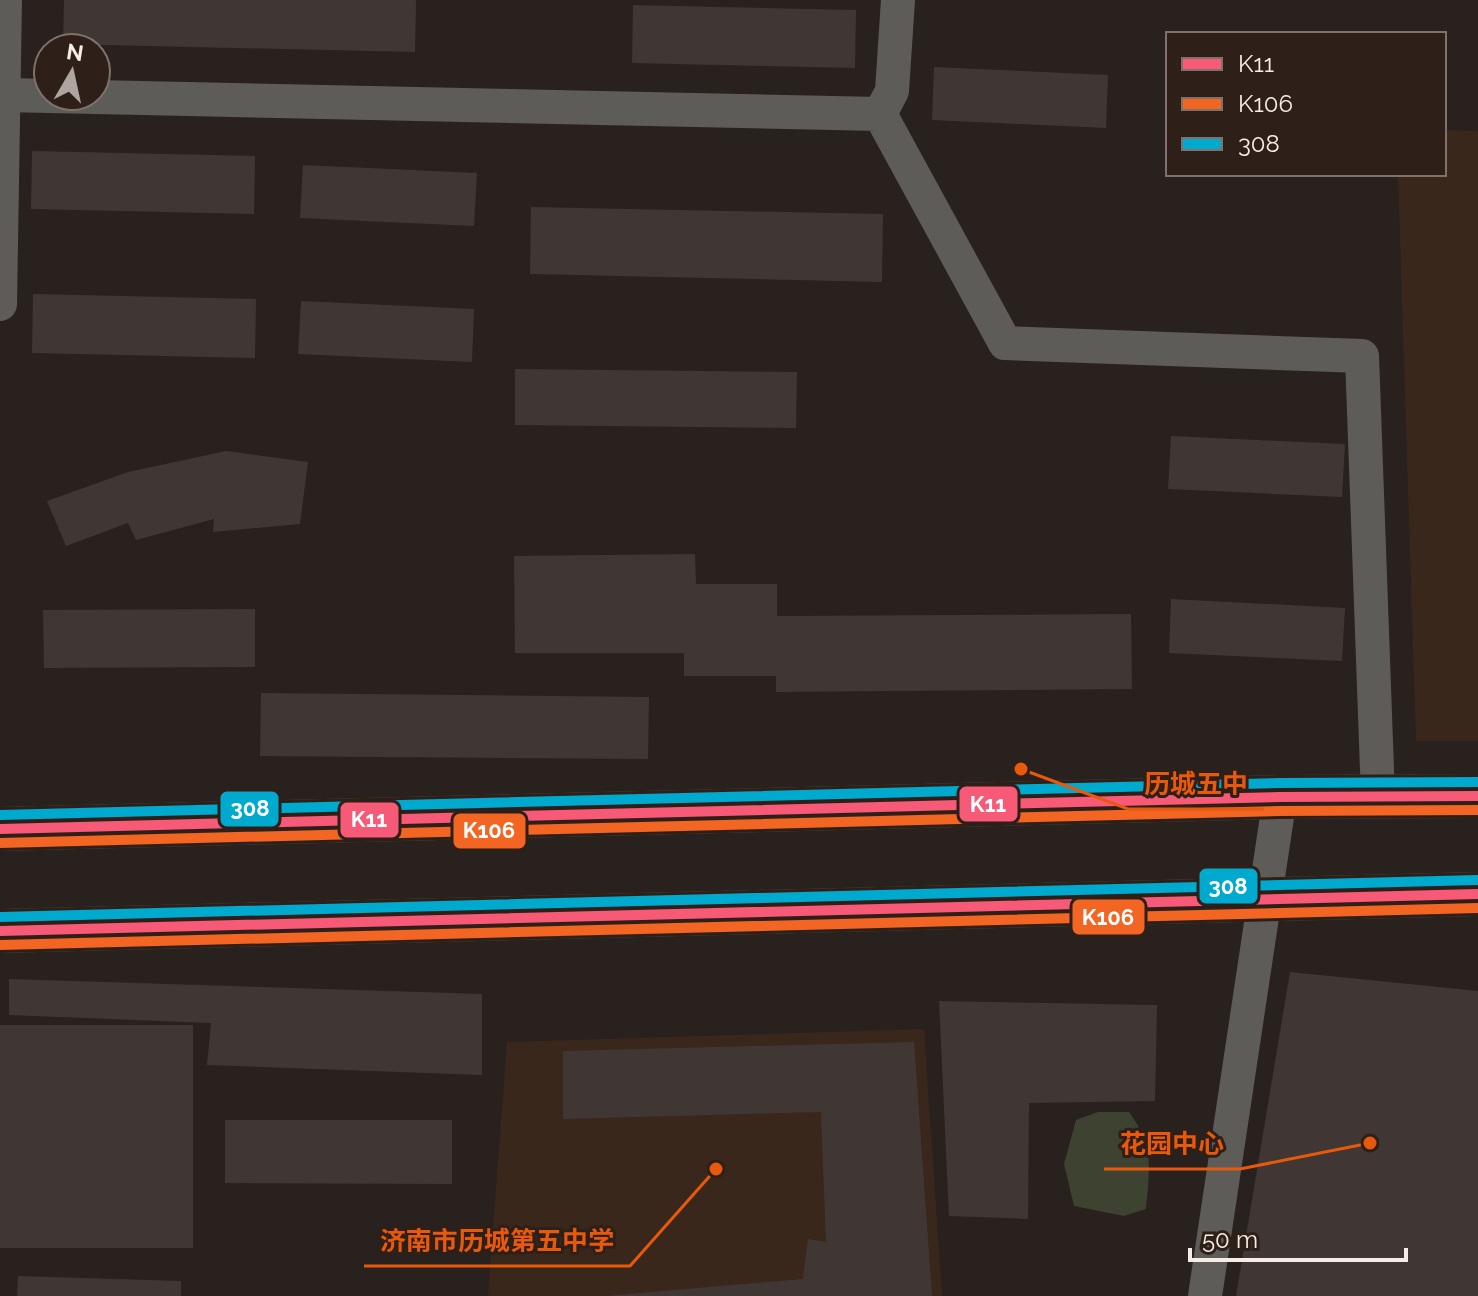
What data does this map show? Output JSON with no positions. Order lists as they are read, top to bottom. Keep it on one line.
{"places":["历城五中","花园中心","济南市历城第五中学"],"lines":["transit line 308","transit line K11","transit line K106"],"legend":["K11","K106","308"],"scale_bar":"50 m","north":"top"}
